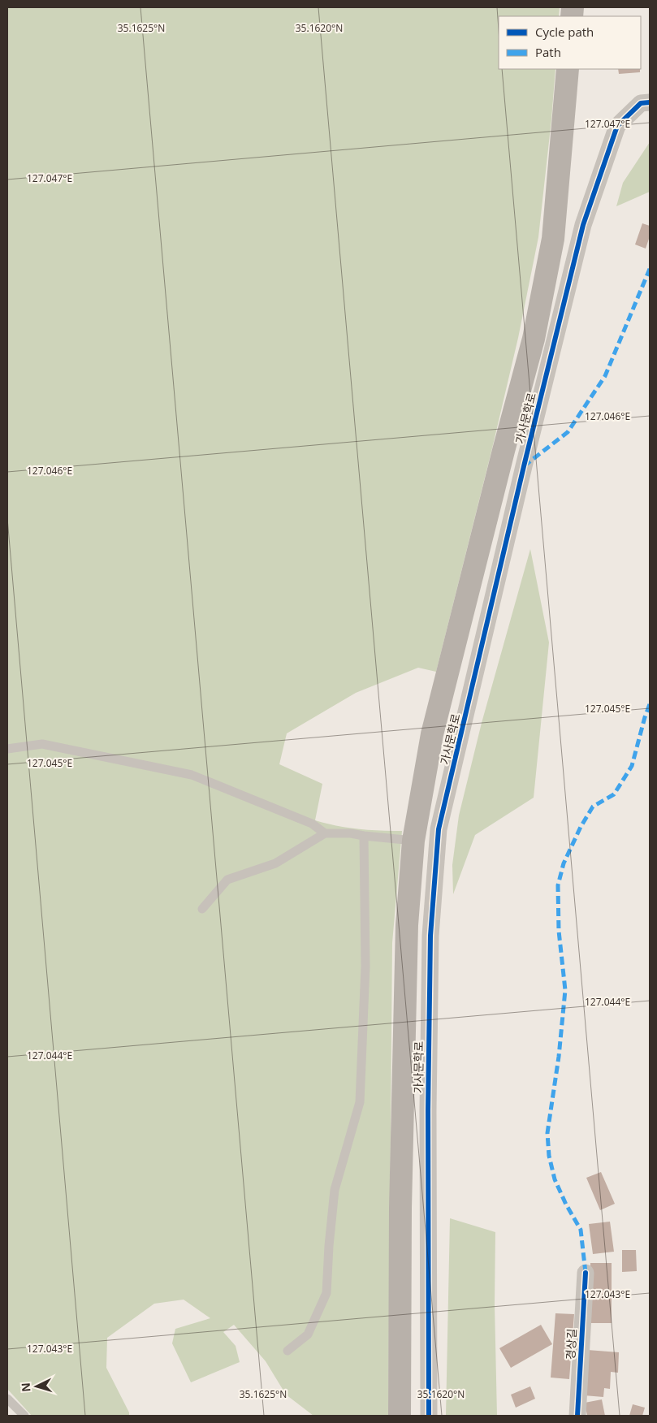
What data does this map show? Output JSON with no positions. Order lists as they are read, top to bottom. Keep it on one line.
{"streets":{"main road":["가사문학로"],"street":["경상길"]},"legend":["Cycle path","Path"],"north":"left","coordinates":["35.1625°N","35.1620°N","127.047°E","127.046°E","127.045°E","127.044°E","127.043°E"]}
